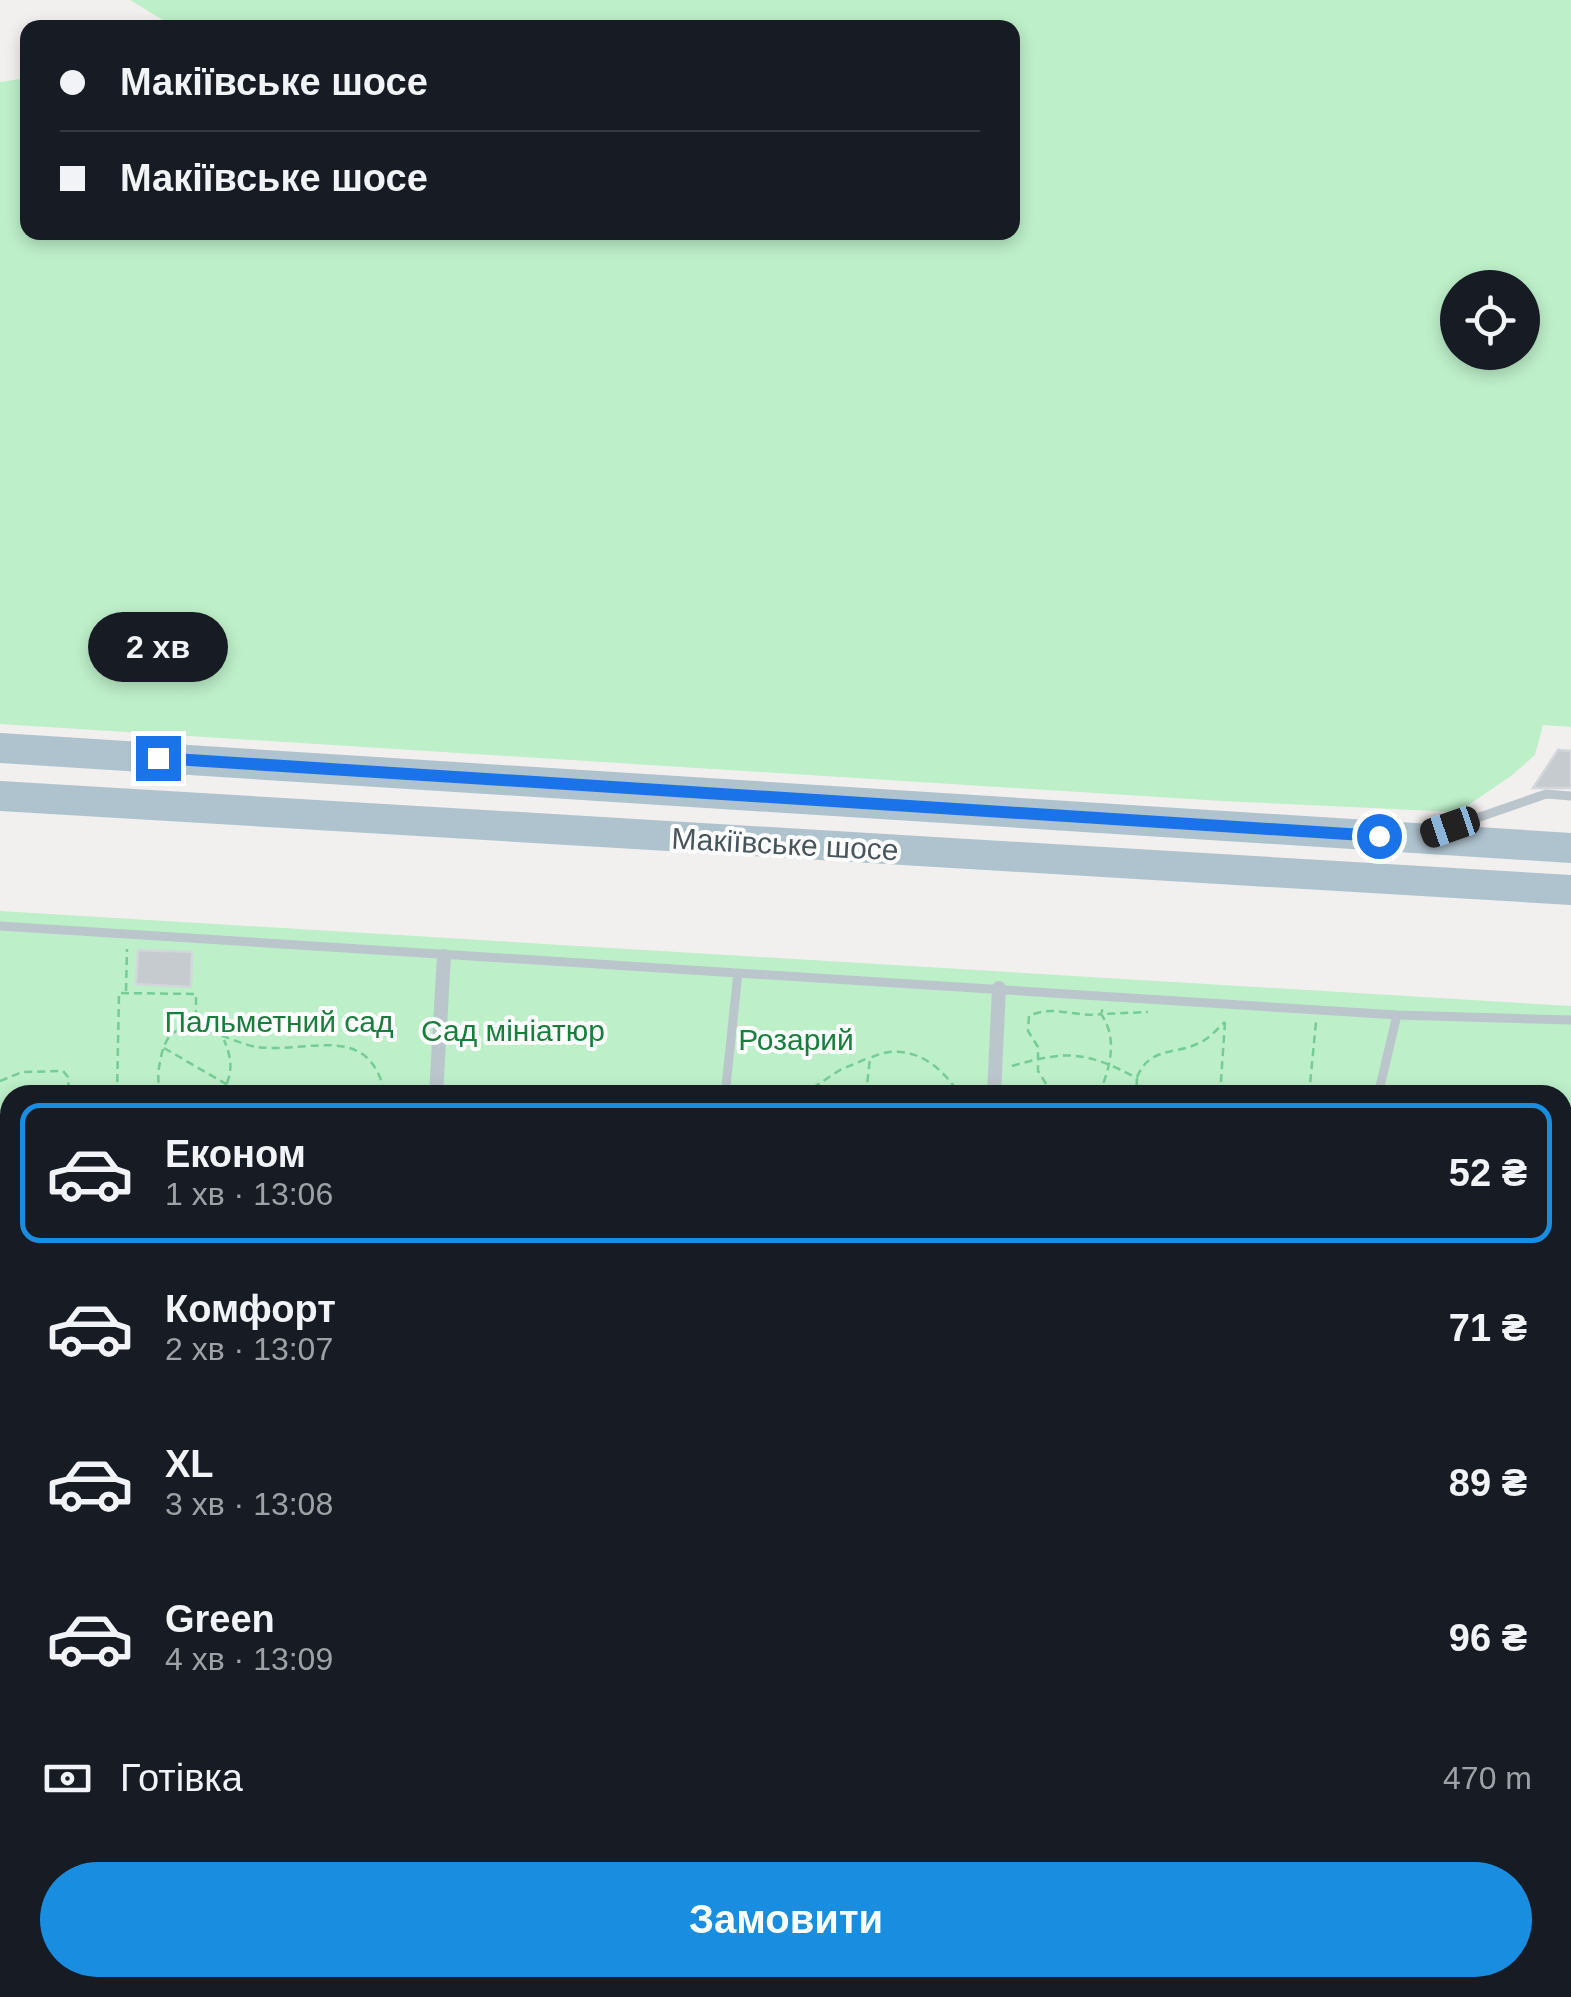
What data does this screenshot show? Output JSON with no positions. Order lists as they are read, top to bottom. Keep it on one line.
{"streets":{"main road":["Макіївське шосе"]},"parks":["Пальметний сад","Сад мініатюр","Розарий"],"page":{"banner":["Макіївське шосе","Макіївське шосе"],"bubble":"2 хв","list":[{"name":"Економ","note":"1 хв · 13:06","value":"52 ₴"},{"name":"Комфорт","note":"2 хв · 13:07","value":"71 ₴"},{"name":"XL","note":"3 хв · 13:08","value":"89 ₴"},{"name":"Green","note":"4 хв · 13:09","value":"96 ₴"}],"pay":["Готівка","470 m"],"buttons":"Замовити"}}
